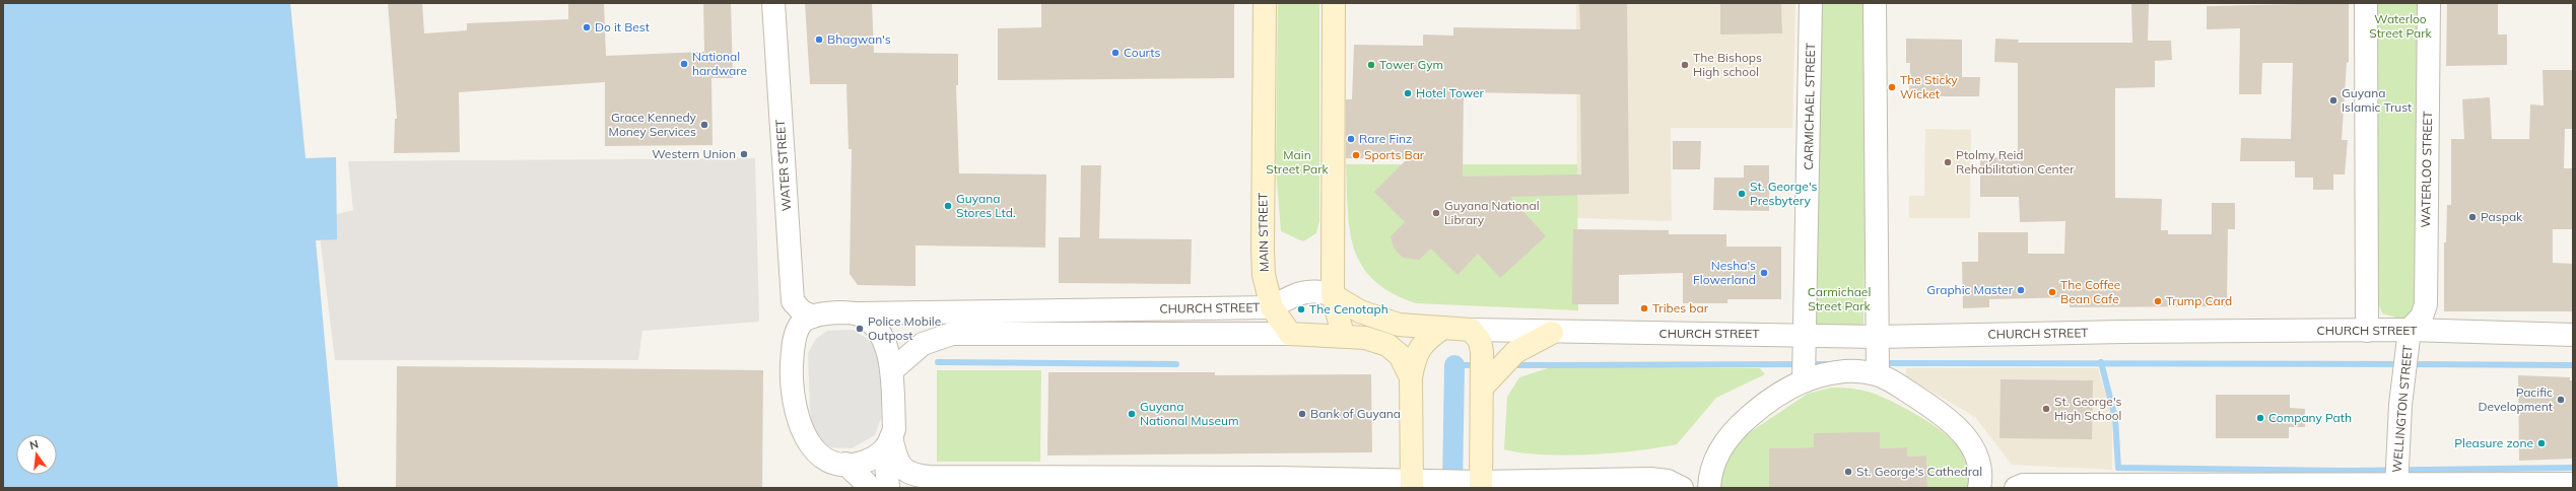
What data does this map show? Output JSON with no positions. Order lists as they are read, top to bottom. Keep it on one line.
{"streets":{"main road":["MAIN STREET","CHURCH STREET"],"street":["CARMICHAEL STREET","WATER STREET","WATERLOO STREET","WELLINGTON STREET"]},"crossings":[["CARMICHAEL STREET","CHURCH STREET"],["WATER STREET","CHURCH STREET"],["WATERLOO STREET","CHURCH STREET"],["WATERLOO STREET","WELLINGTON STREET"],["MAIN STREET","CHURCH STREET"],["CHURCH STREET","WELLINGTON STREET"]],"parks":["Waterloo Street Park","Main Street Park","Carmichael Street Park"],"places":["Do it Best","Bhagwan's","Courts","National hardware","Tower Gym","The Bishops High school","The Sticky Wicket","Hotel Tower","Guyana Islamic Trust","Grace Kennedy Money Services","Rare Finz","Western Union","Sports Bar","Ptolmy Reid Rehabilitation Center","St. George's Presbytery","Guyana Stores Ltd.","Guyana National Library","Paspak","Nesha's Flowerland","Graphic Master","The Coffee Bean Cafe","Trump Card","Tribes bar","The Cenotaph","Police Mobile Outpost","Pacific Development","St. George's High School","Guyana National Museum","Bank of Guyana","Company Path","Pleasure zone","St. George's Cathedral"],"north":"top"}
